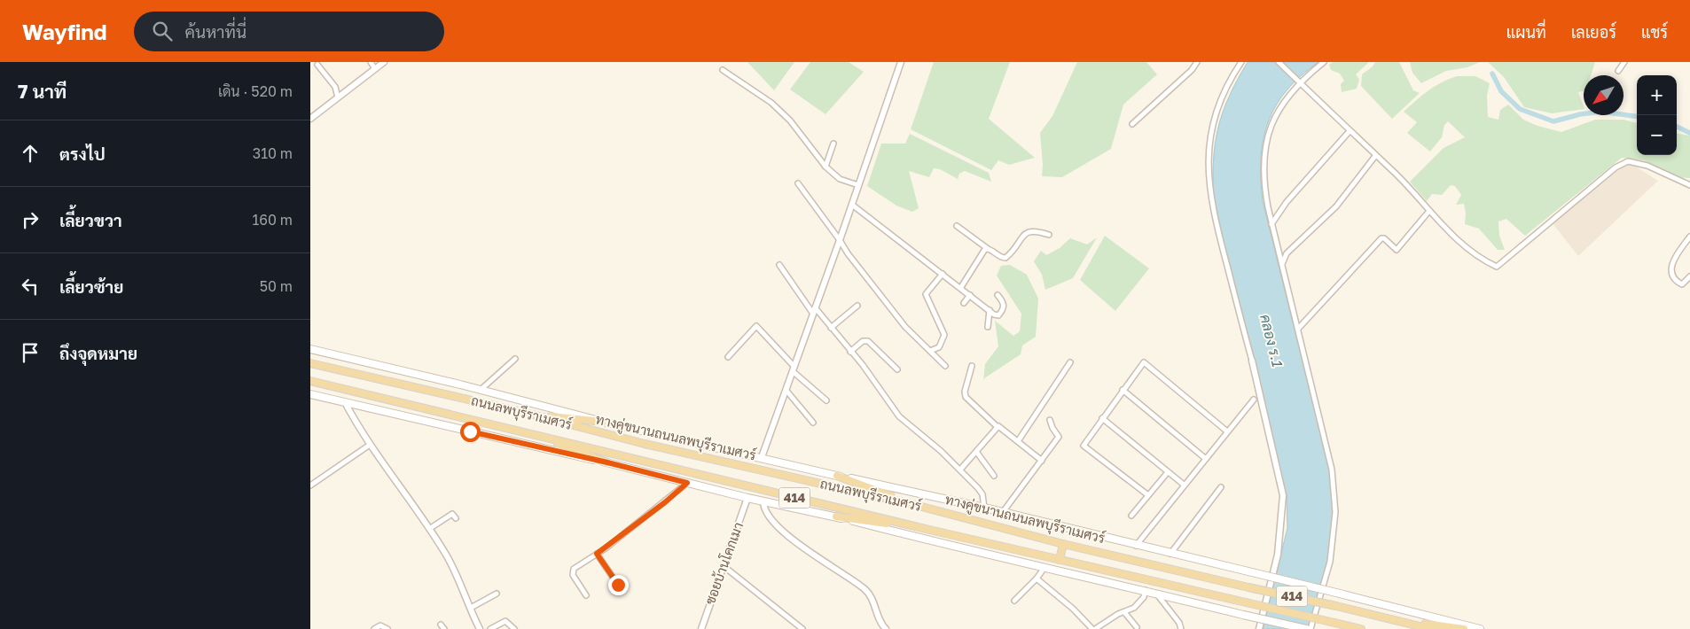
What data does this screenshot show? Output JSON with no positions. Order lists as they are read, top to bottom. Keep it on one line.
{"streets":{"main road":["ถนนลพบุรีราเมศวร์","ทางคู่ขนานถนนลพบุรีราเมศวร์","414"],"street":["ซอยบ้านโคกเมา"]},"crossings":[["414","ซอยบ้านโคกเมา"]],"water":["คลอง ร.1"],"north":"bottom left","page":{"header":"Wayfind","search":"ค้นหาที่นี่","nav":["แผนที่","เลเยอร์","แชร์"],"heading":["7 นาที","เดิน · 520 m"],"map_buttons":["+","−"],"list":[["ตรงไป","310 m"],["เลี้ยวขวา","160 m"],["เลี้ยวซ้าย","50 m"],"ถึงจุดหมาย"]}}
